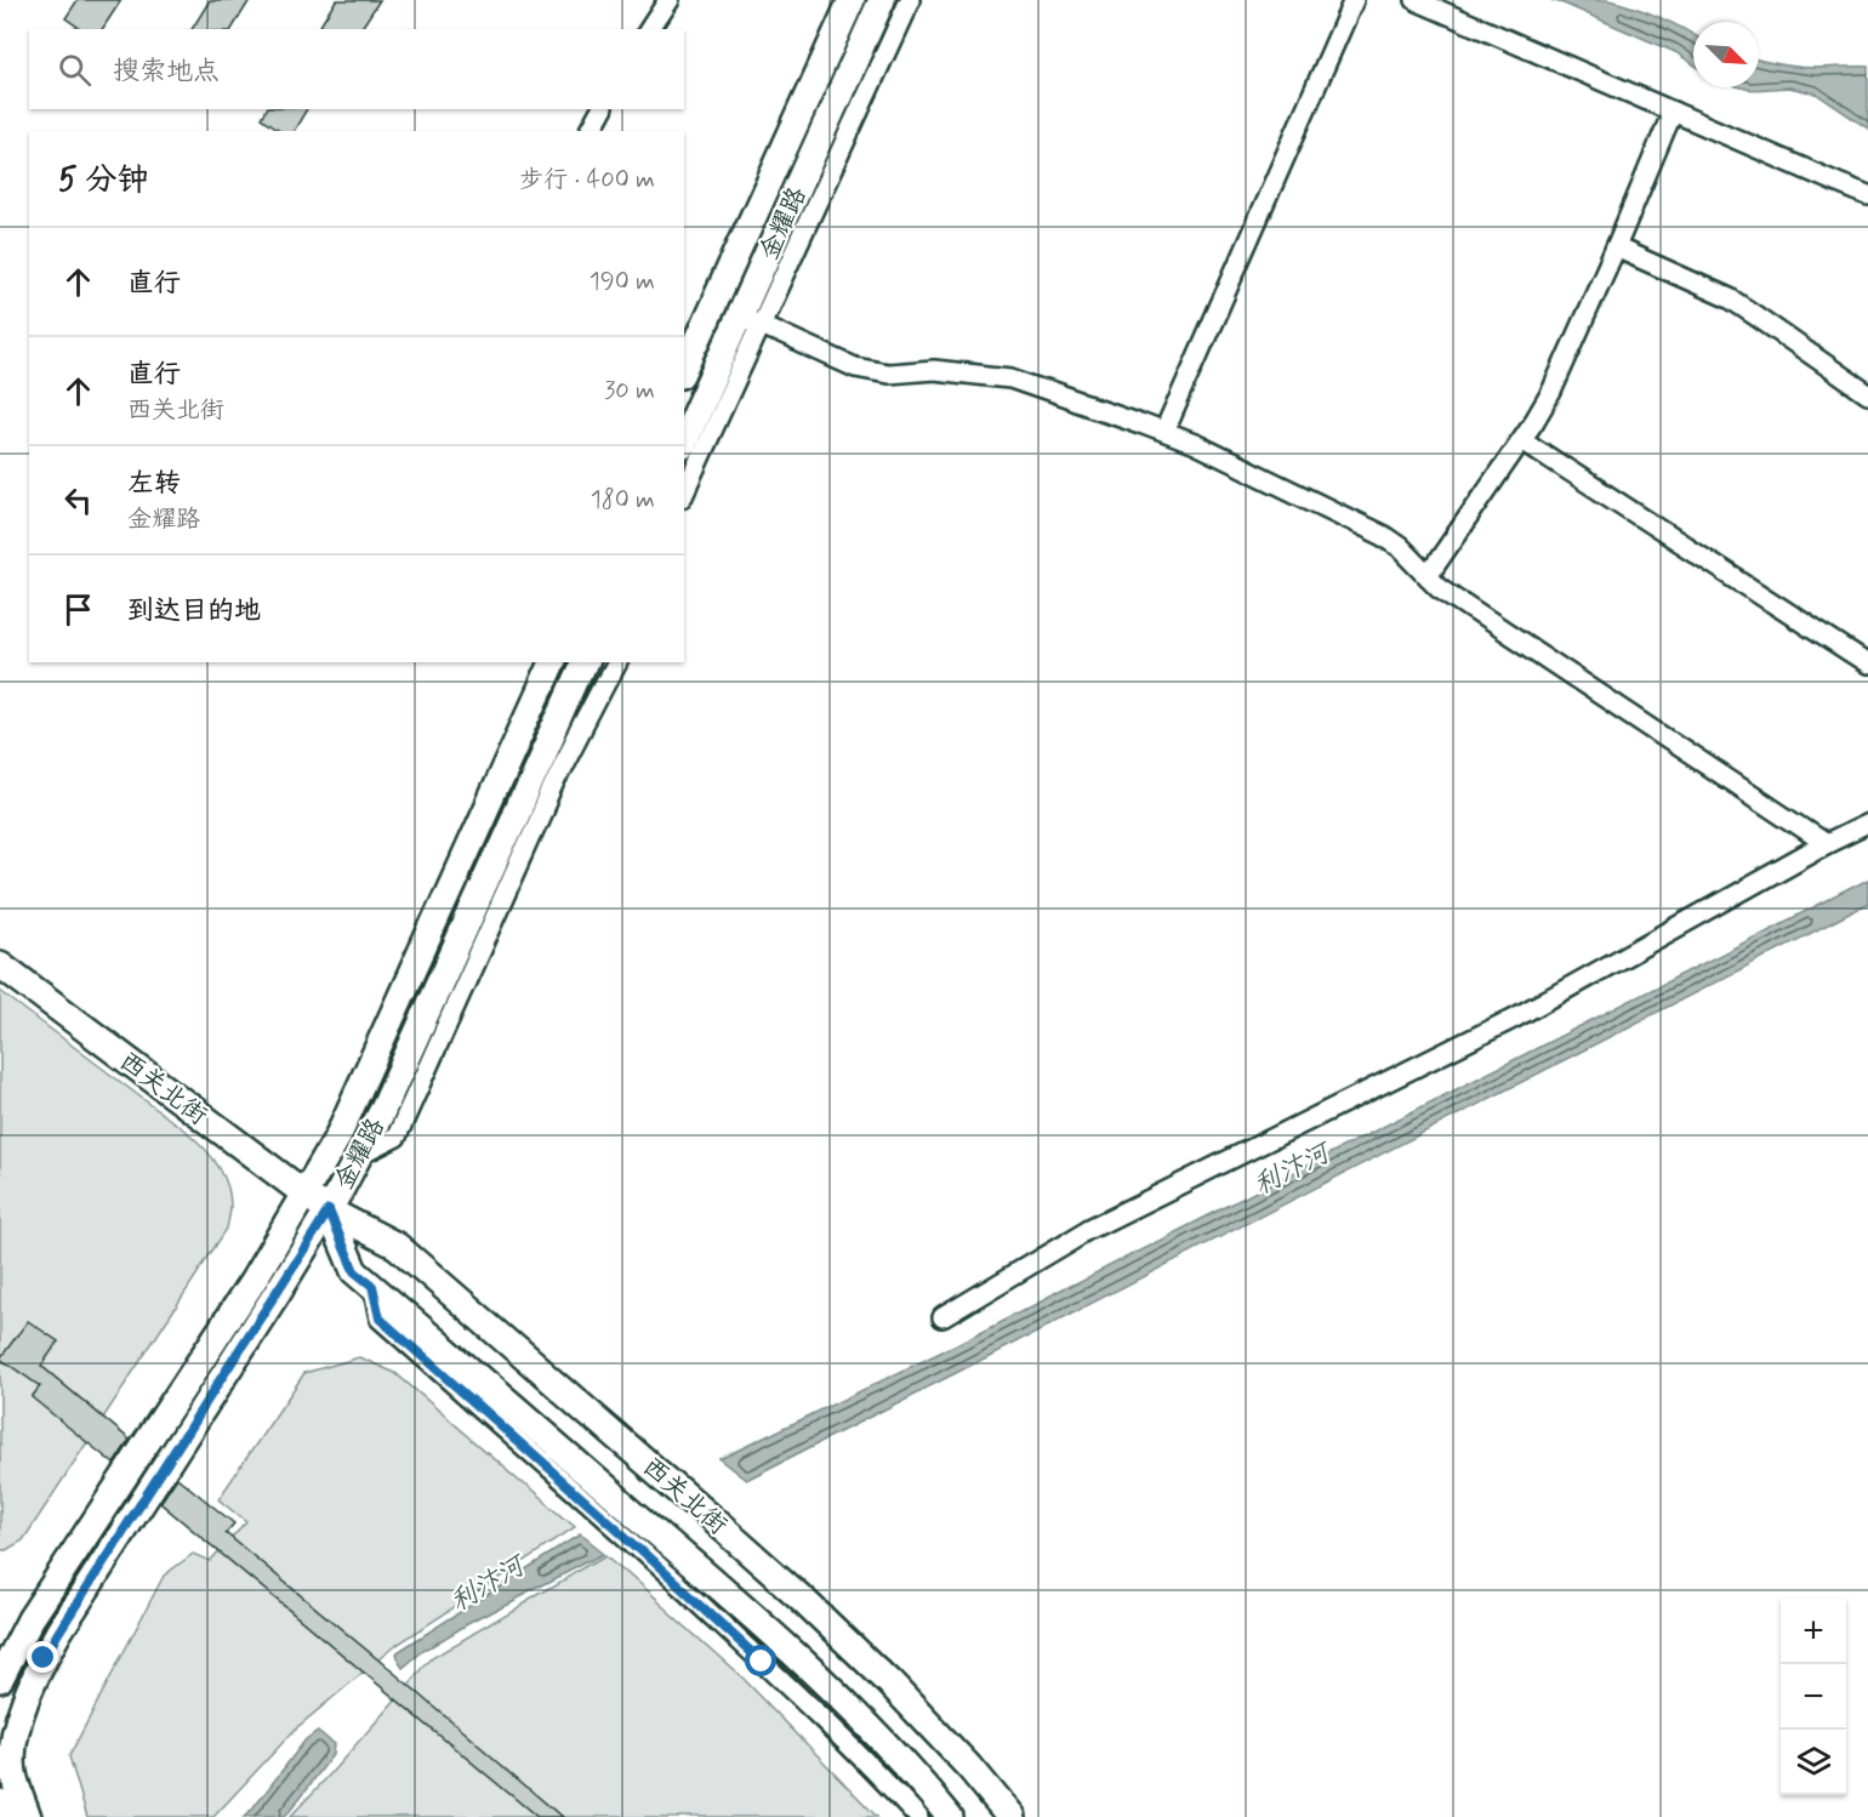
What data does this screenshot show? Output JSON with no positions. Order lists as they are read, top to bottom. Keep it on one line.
{"streets":{"main road":["金耀路","西关北街"]},"crossings":[["金耀路","西关北街"]],"water":["利汴河"],"north":"bottom right","page":{"search":"搜索地点","heading":["5 分钟","步行 · 400 m"],"list":[["直行","190 m"],["直行","西关北街","30 m"],["左转","金耀路","180 m"],"到达目的地"],"map_buttons":["+","−"]}}
